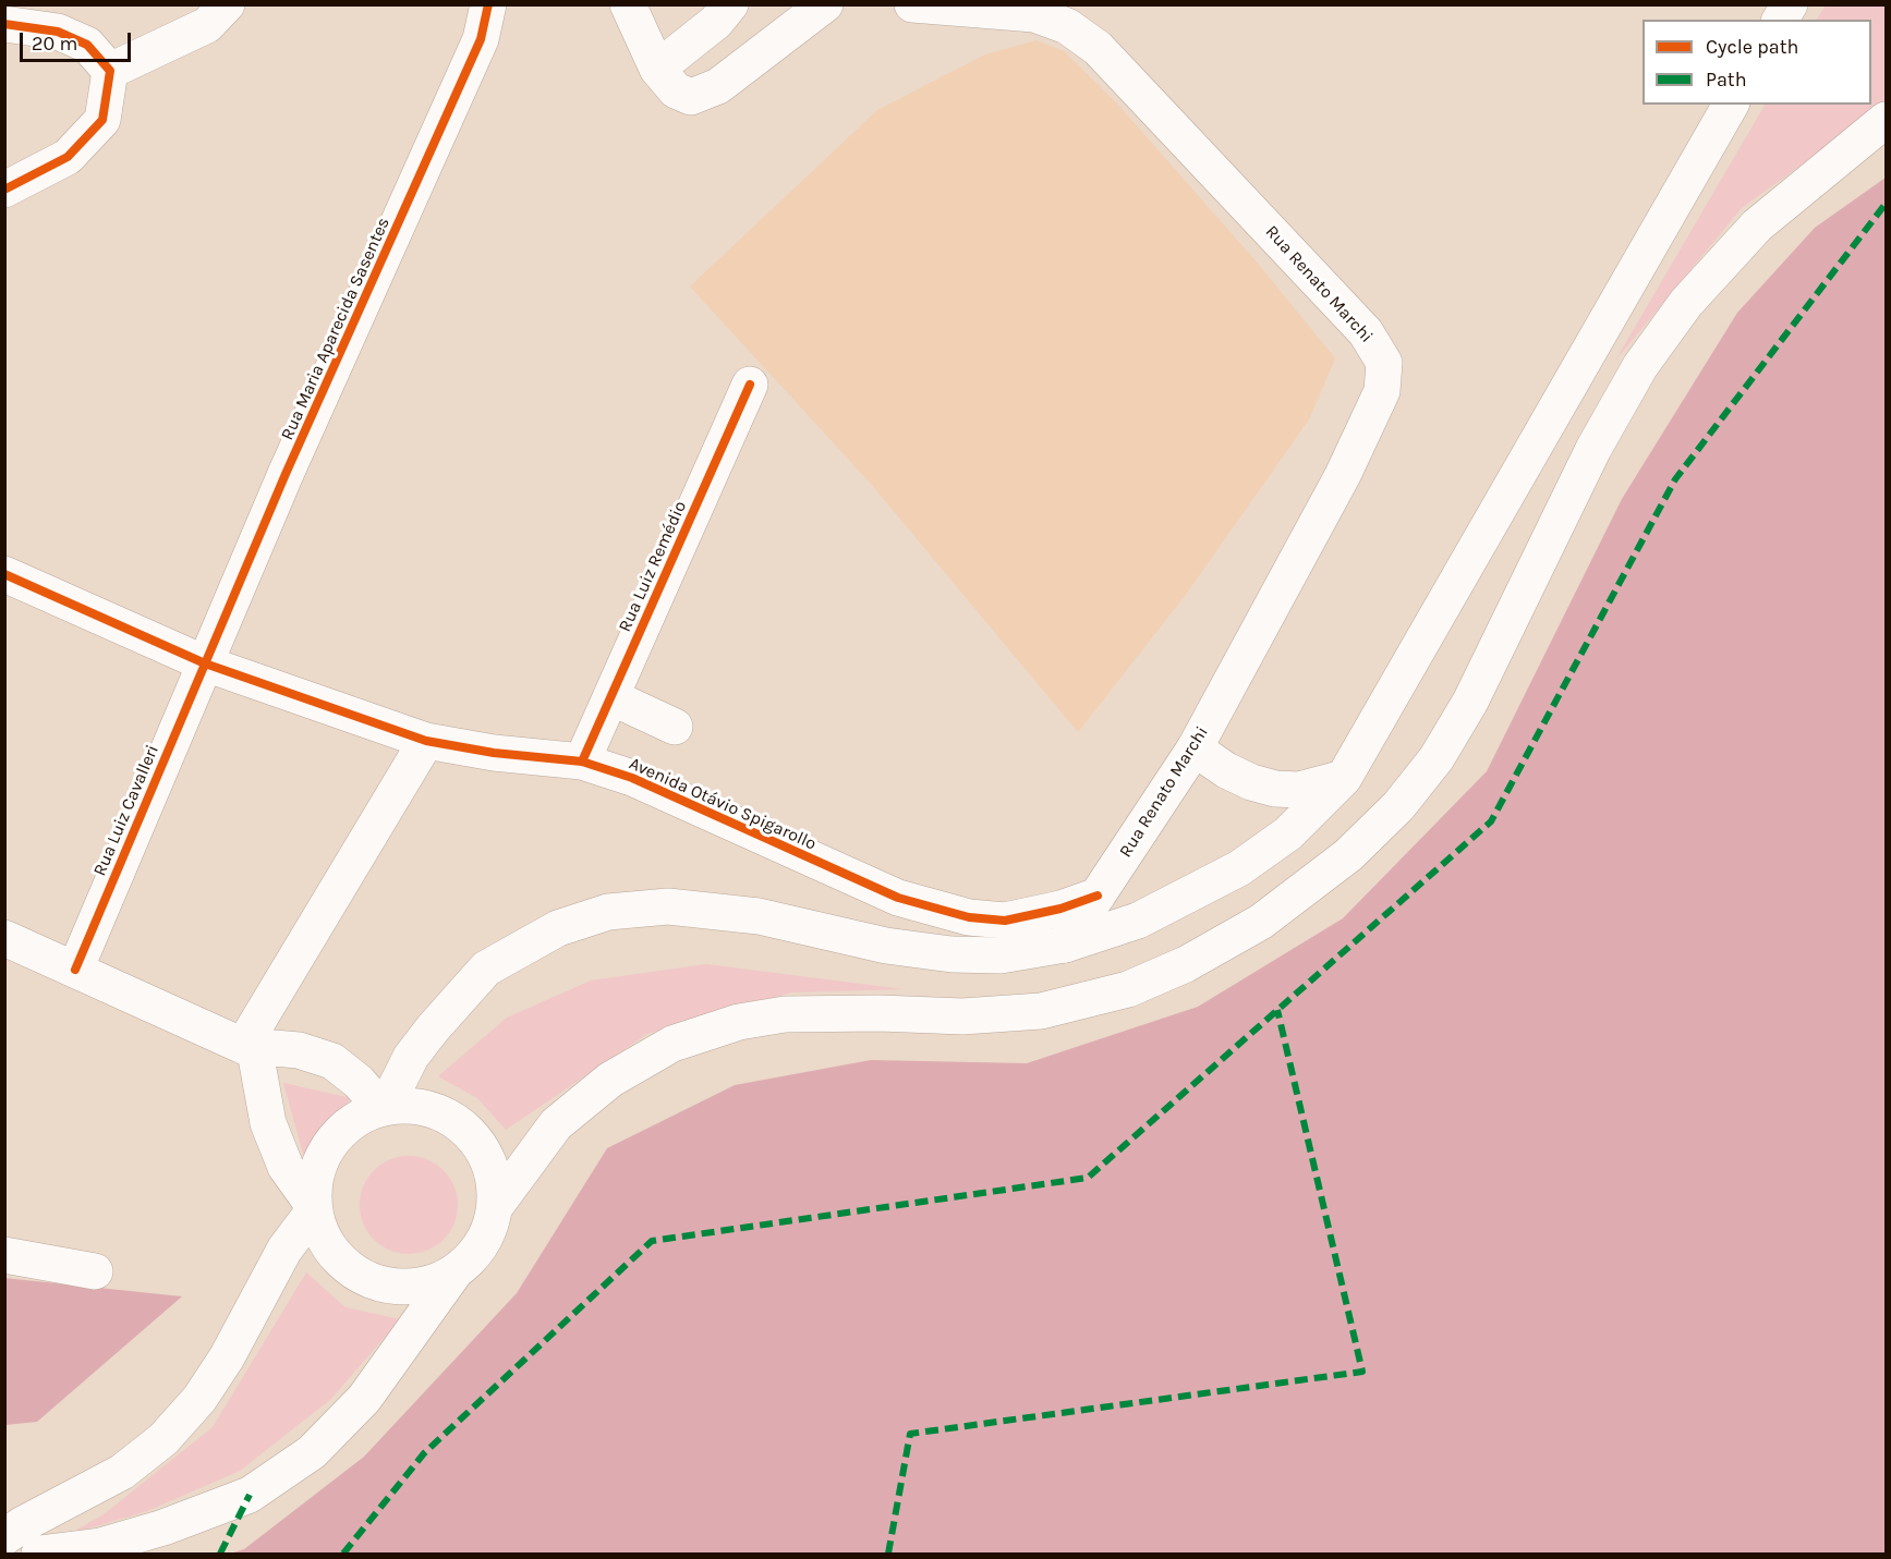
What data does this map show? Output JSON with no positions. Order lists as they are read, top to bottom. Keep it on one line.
{"streets":{"main road":["Rua Renato Marchi","Rua Maria Aparecida Sasentes","Rua Luiz Remédio","Avenida Otávio Spigarollo","Rua Luiz Cavalleri"]},"crossings":[["Rua Renato Marchi","Avenida Otávio Spigarollo"],["Rua Maria Aparecida Sasentes","Avenida Otávio Spigarollo"],["Rua Maria Aparecida Sasentes","Rua Luiz Cavalleri"],["Rua Luiz Remédio","Avenida Otávio Spigarollo"],["Avenida Otávio Spigarollo","Rua Luiz Cavalleri"]],"legend":["Cycle path","Path"],"scale_bar":"20 m"}
